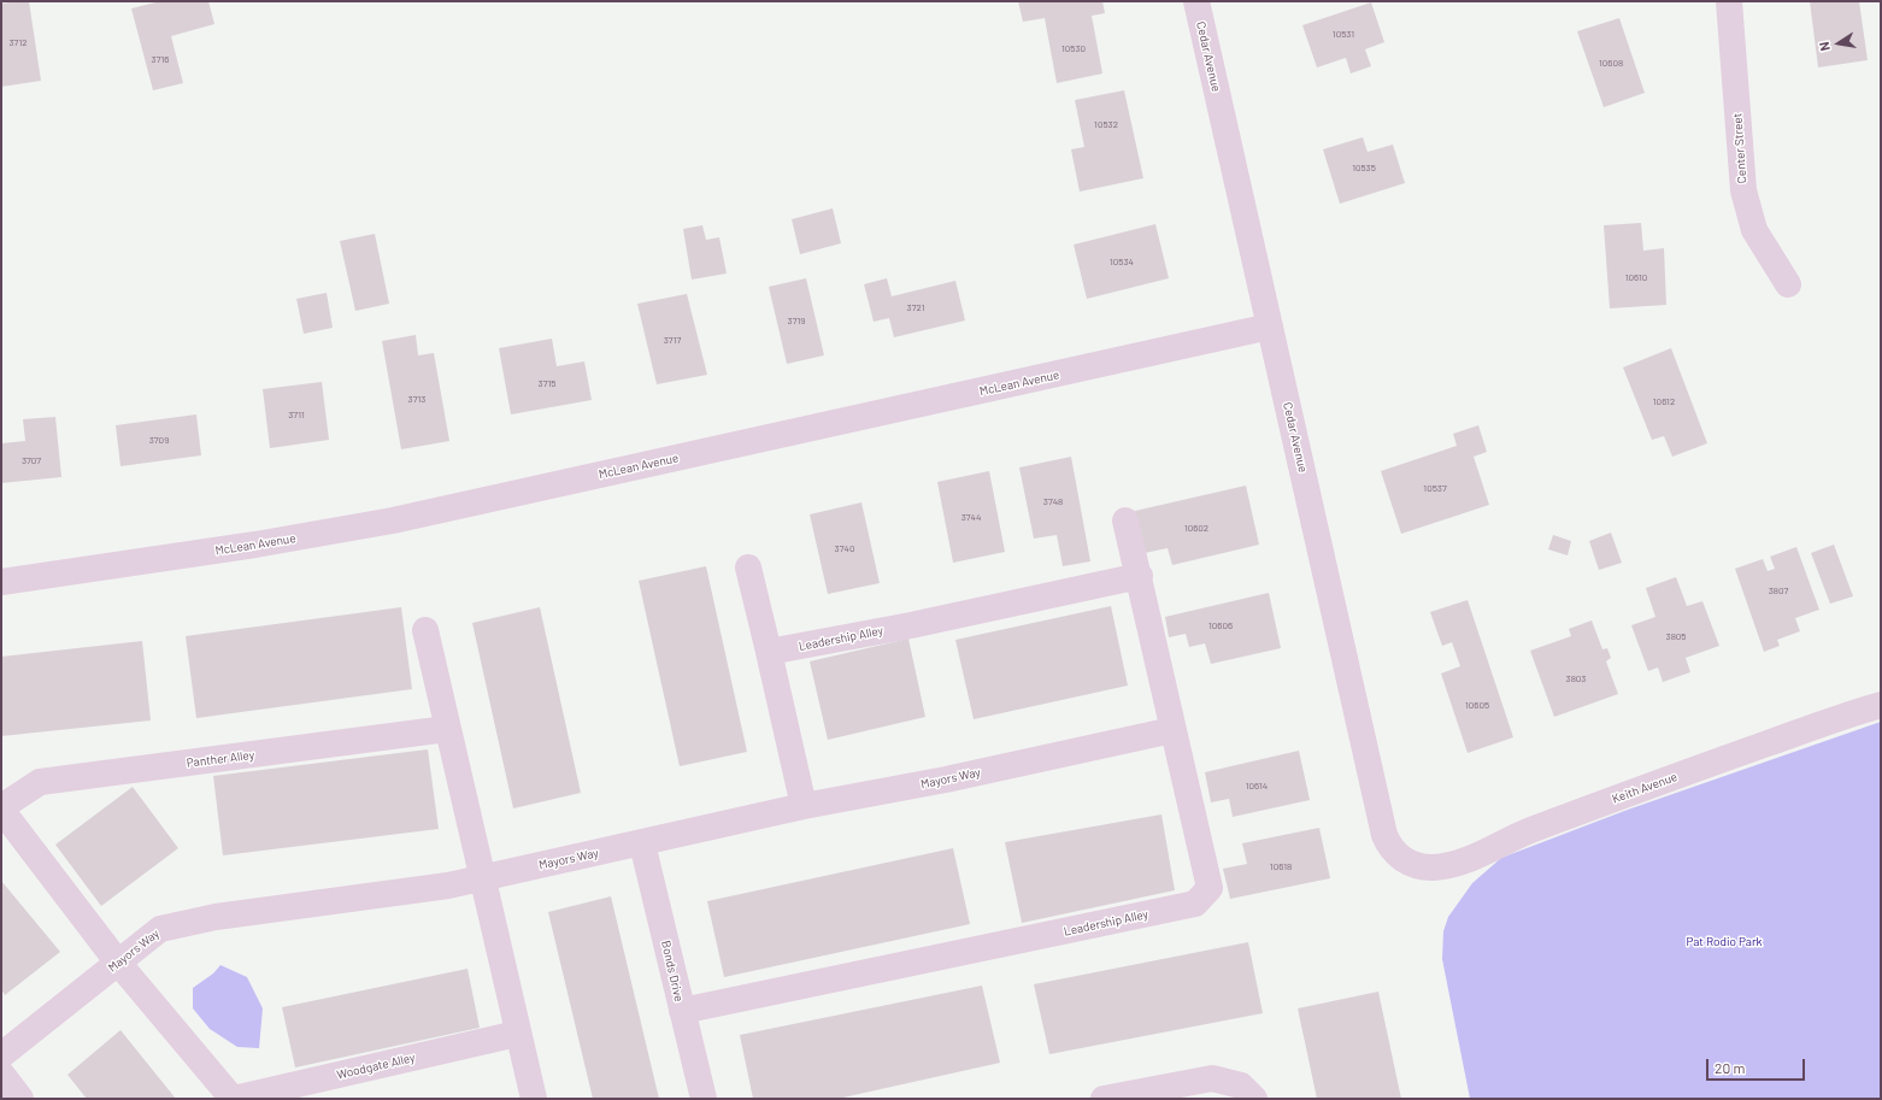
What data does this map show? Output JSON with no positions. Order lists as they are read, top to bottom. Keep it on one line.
{"streets":{"street":["Cedar Avenue","Center Street","McLean Avenue","Leadership Alley","Panther Alley","Mayors Way","Keith Avenue","Bonds Drive","Woodgate Alley"]},"crossings":[["Cedar Avenue","McLean Avenue"],["Cedar Avenue","Keith Avenue"],["Leadership Alley","Mayors Way"],["Leadership Alley","Bonds Drive"],["Panther Alley","Mayors Way"],["Panther Alley","Woodgate Alley"],["Mayors Way","Bonds Drive"],["Mayors Way","Woodgate Alley"]],"parks":["Pat Rodio Park"],"house_numbers":["10531","3712","10530","3716","10608","10532","10535","10534","10610","3721","3719","3717","3715","3713","10612","3711","3709","3707","10537","3748","3744","10602","3740","3807","10606","3805","3803","10605","10614","10618"],"scale_bar":"20 m","north":"left"}
